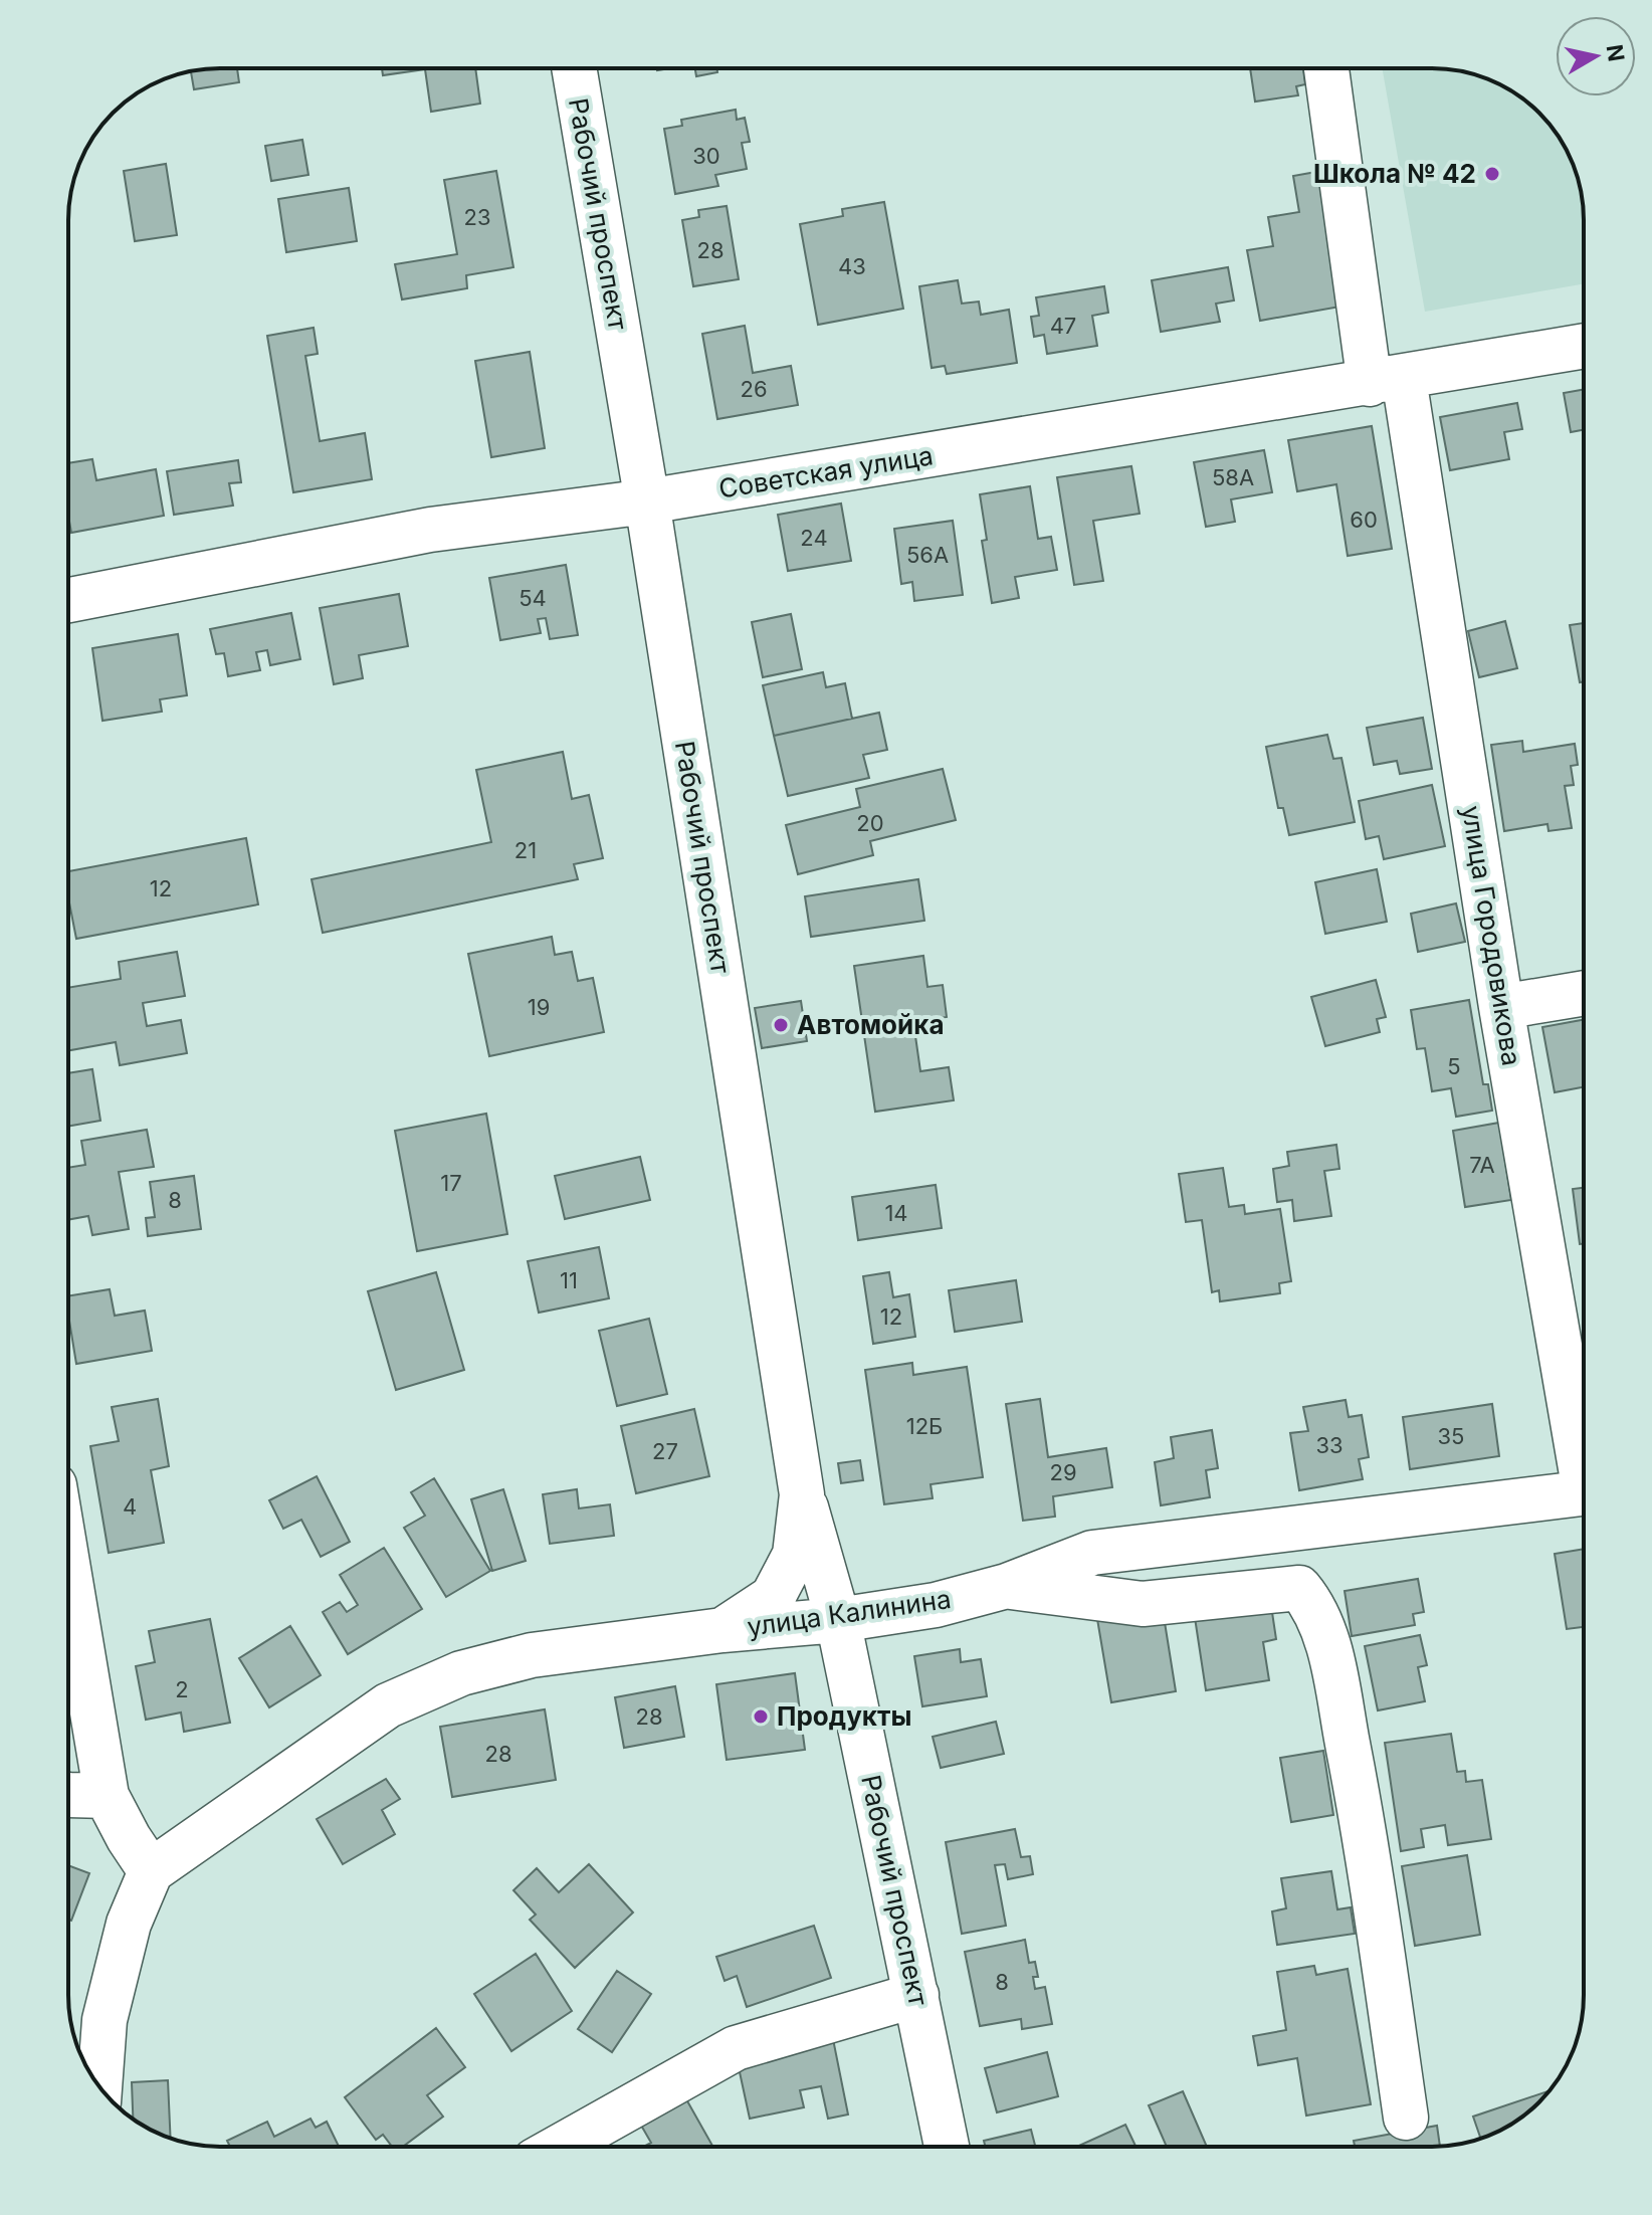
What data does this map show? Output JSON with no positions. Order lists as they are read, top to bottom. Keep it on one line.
{"streets":{"street":["Рабочий проспект","Советская улица","улица Городовикова","улица Калинина"]},"crossings":[["Рабочий проспект","Советская улица"],["Рабочий проспект","улица Калинина"],["Советская улица","улица Городовикова"]],"places":["Школа № 42","Автомойка","Продукты"],"house_numbers":["30","23","28","43","47","26","58А","60","24","56А","54","20","21","12","19","5","7А","17","8","14","11","12","12Б","35","33","27","29","4","2","28","28","8"],"north":"right"}
